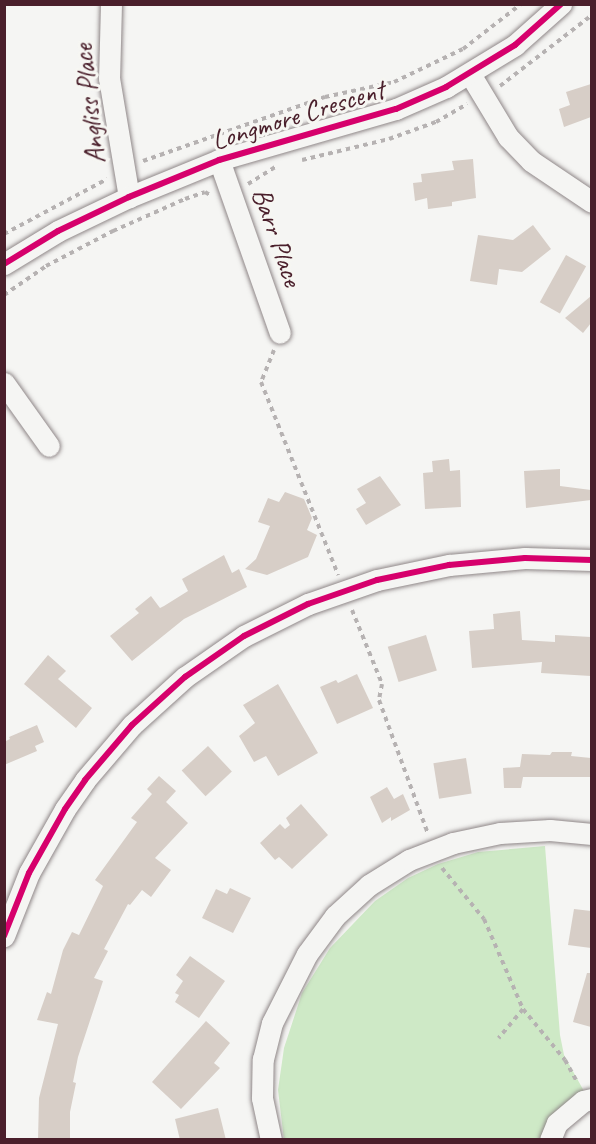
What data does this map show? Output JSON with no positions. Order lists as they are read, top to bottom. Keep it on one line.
{"streets":{"street":["Angliss Place","Longmore Crescent","Barr Place"]},"crossings":[["Angliss Place","Longmore Crescent"],["Longmore Crescent","Barr Place"]]}
